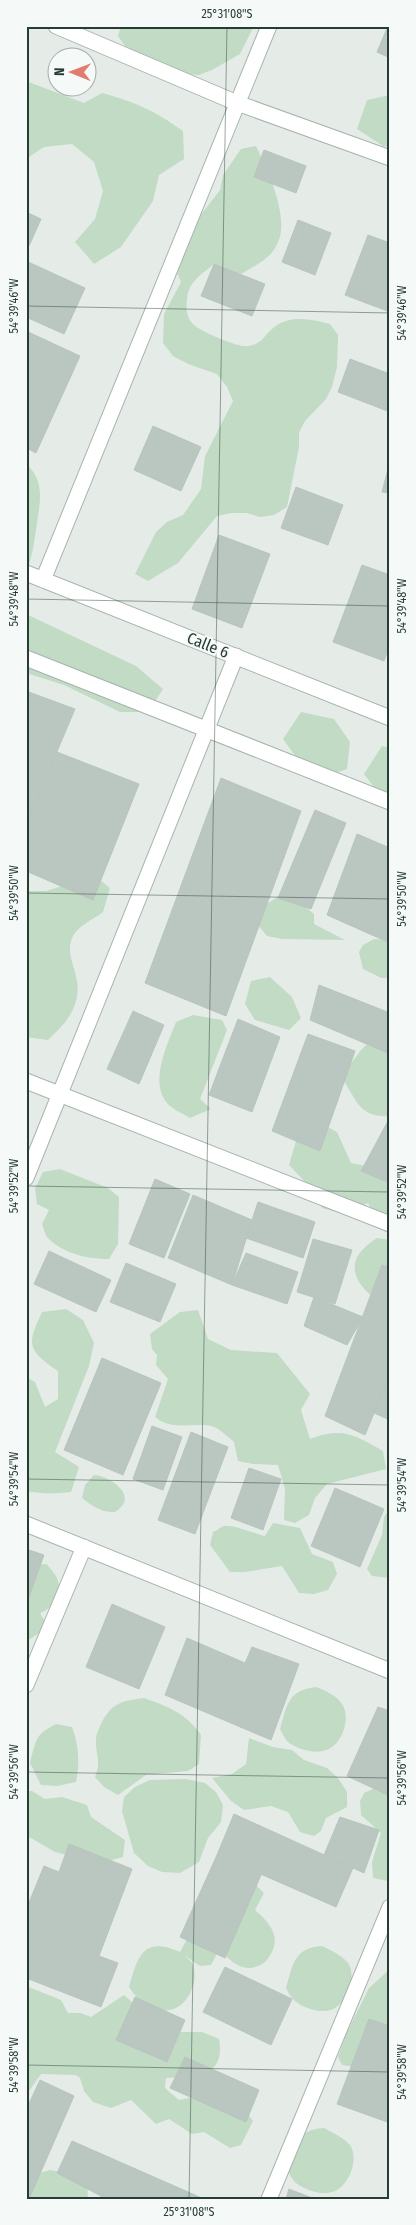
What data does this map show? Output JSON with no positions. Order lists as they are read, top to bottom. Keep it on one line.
{"streets":{"street":["Calle 6"]},"north":"left","coordinates":["25°31'08\"S","54°39'46\"W","54°39'48\"W","54°39'50\"W","54°39'52\"W","54°39'54\"W","54°39'56\"W","54°39'58\"W"]}
